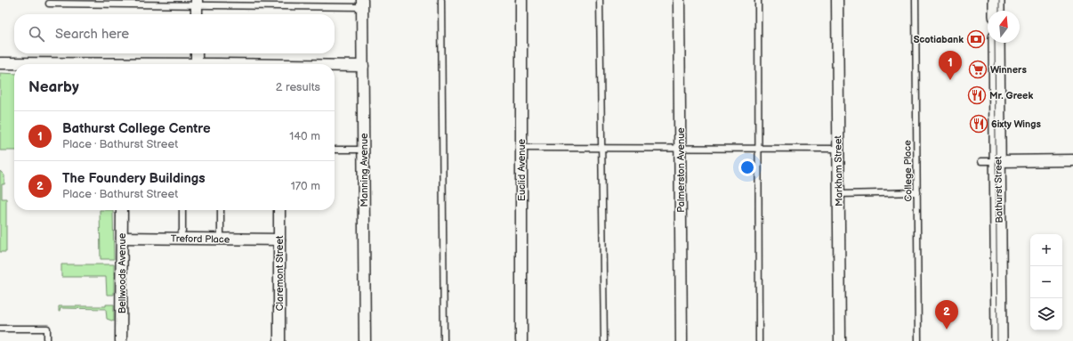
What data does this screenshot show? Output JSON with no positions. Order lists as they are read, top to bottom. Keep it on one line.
{"streets":{"main road":["Bathurst Street"],"street":["Manning Avenue","Euclid Avenue","Palmerston Avenue","Markham Street","Treford Place","Bellwoods Avenue","Claremont Street"],"lane":["College Place"]},"crossings":[["Treford Place","Bellwoods Avenue"],["Treford Place","Claremont Street"]],"places":{"bank":["Scotiabank"],"supermarket":["Winners"],"restaurant":["Mr. Greek","6ixty Wings"]},"north":"top","page":{"search":"Search here","pins":["1","2"],"heading":["Nearby","2 results"],"list":[{"mark":"1","name":"Bathurst College Centre","note":"Place · Bathurst Street","value":"140 m"},{"mark":"2","name":"The Foundery Buildings","note":"Place · Bathurst Street","value":"170 m"}],"map_buttons":["+","−"]}}
